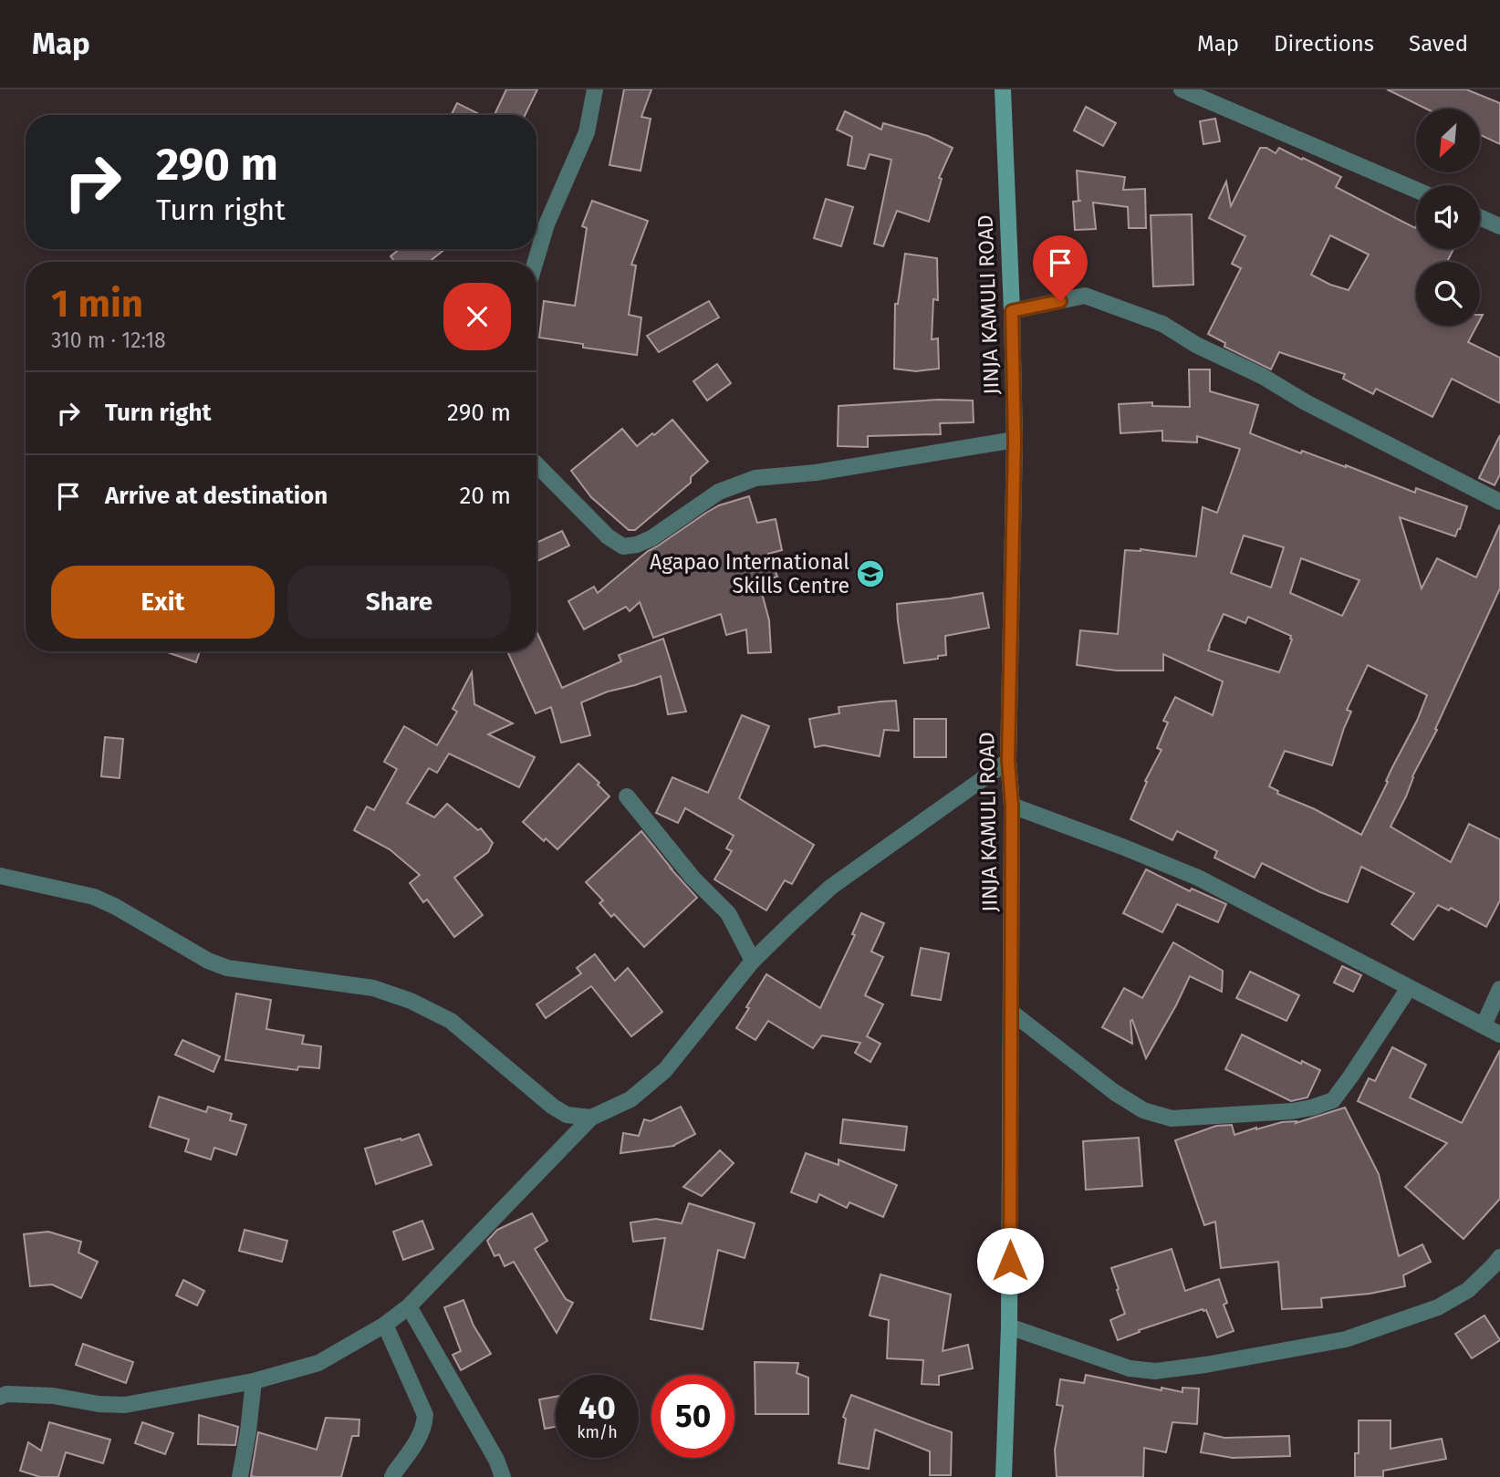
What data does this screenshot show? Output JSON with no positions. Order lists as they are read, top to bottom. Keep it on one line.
{"streets":{"main road":["JINJA KAMULI ROAD"]},"places":{"school or university":["Agapao International Skills Centre"]},"north":"bottom left","page":{"header":"Map","nav":["Map","Directions","Saved"],"turn":["290 m","Turn right"],"heading":["1 min","310 m · 12:18"],"list":[{"name":"Turn right","value":"290 m"},{"name":"Arrive at destination","value":"20 m"}],"buttons":["Exit","Share"],"speed":"40 km/h","limit":"50"}}
